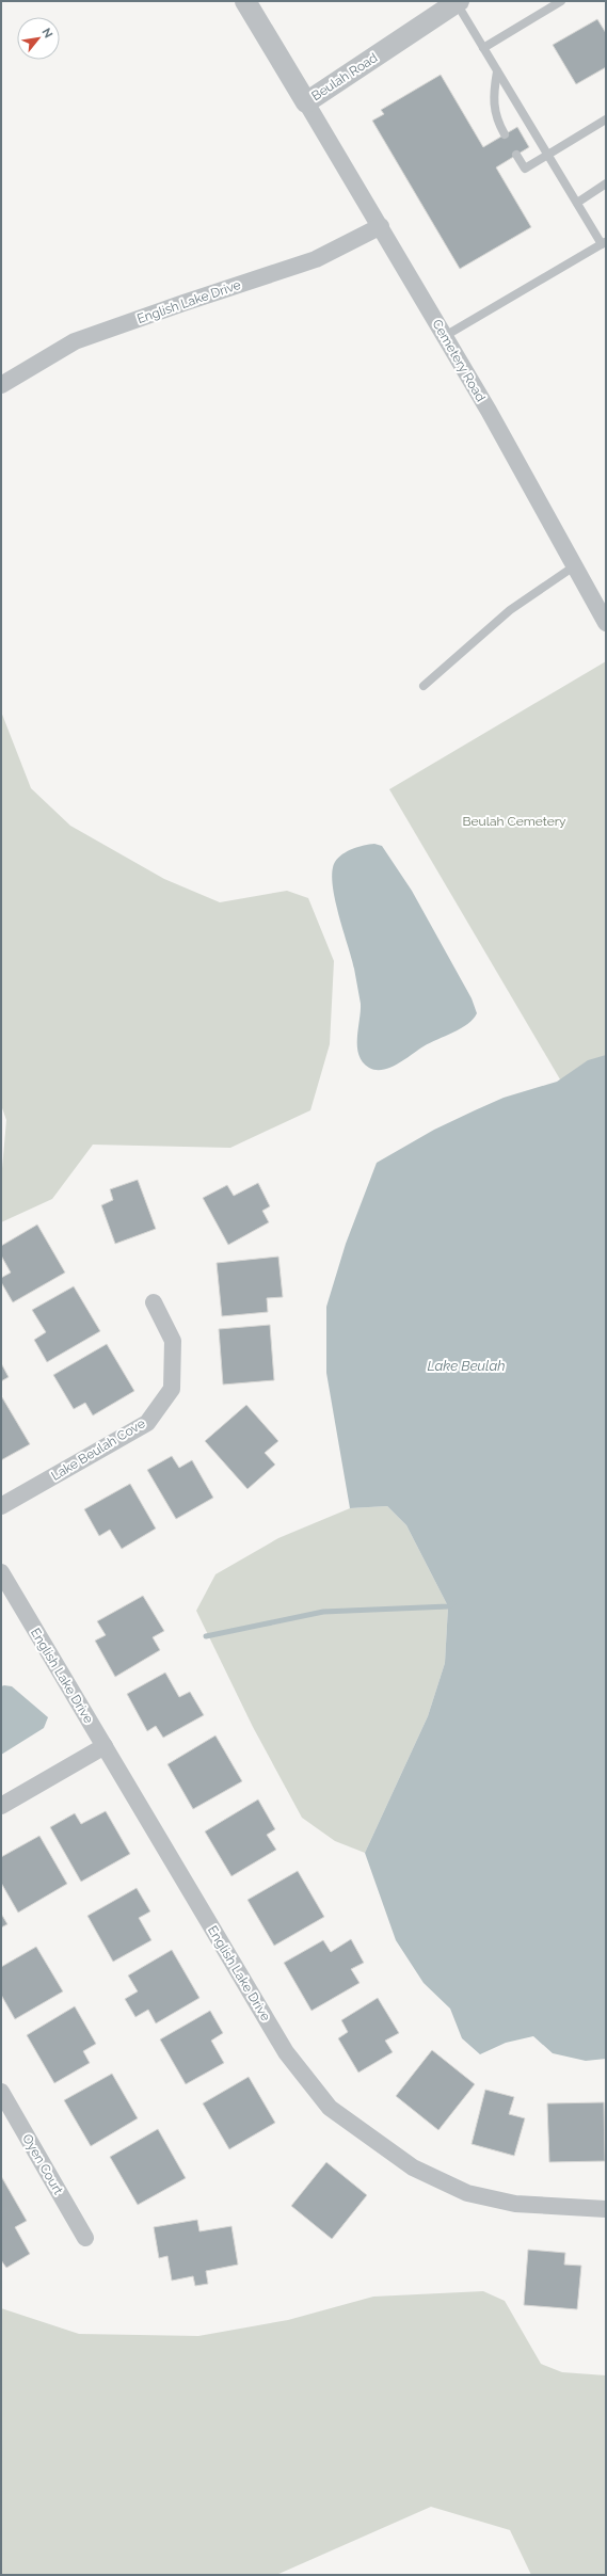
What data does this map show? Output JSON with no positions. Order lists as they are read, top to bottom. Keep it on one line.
{"streets":{"street":["Beulah Road","English Lake Drive","Cemetery Road","Lake Beulah Cove","Oyen Court"]},"crossings":[["Beulah Road","Cemetery Road"],["English Lake Drive","Cemetery Road"]],"water":["Lake Beulah"],"parks":["Beulah Cemetery"],"north":"top right"}
